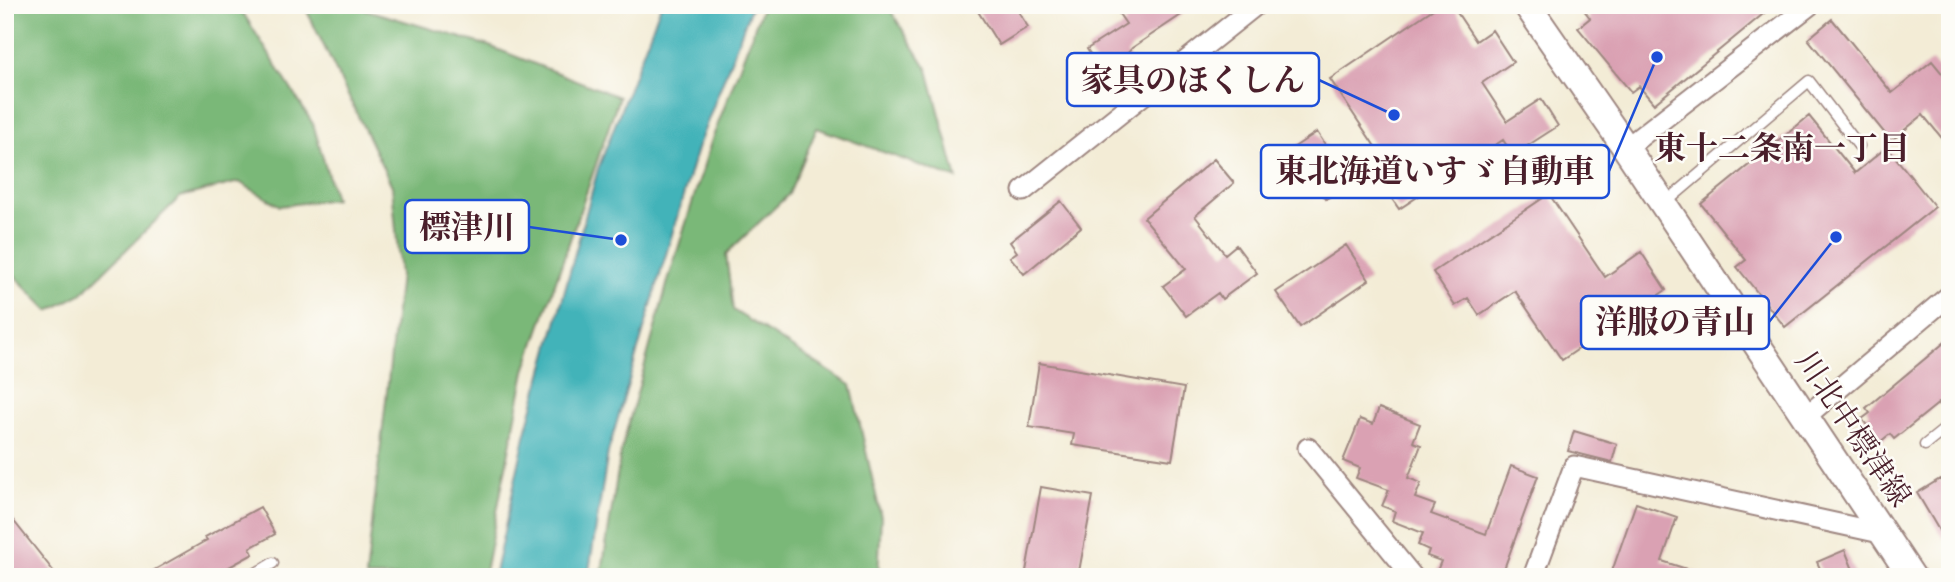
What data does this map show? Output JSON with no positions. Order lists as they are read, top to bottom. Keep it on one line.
{"streets":{"main road":["川北中標津線"]},"districts":["東十二条南一丁目"],"places":["東北海道いすゞ自動車","家具のほくしん","洋服の青山","標津川"]}
